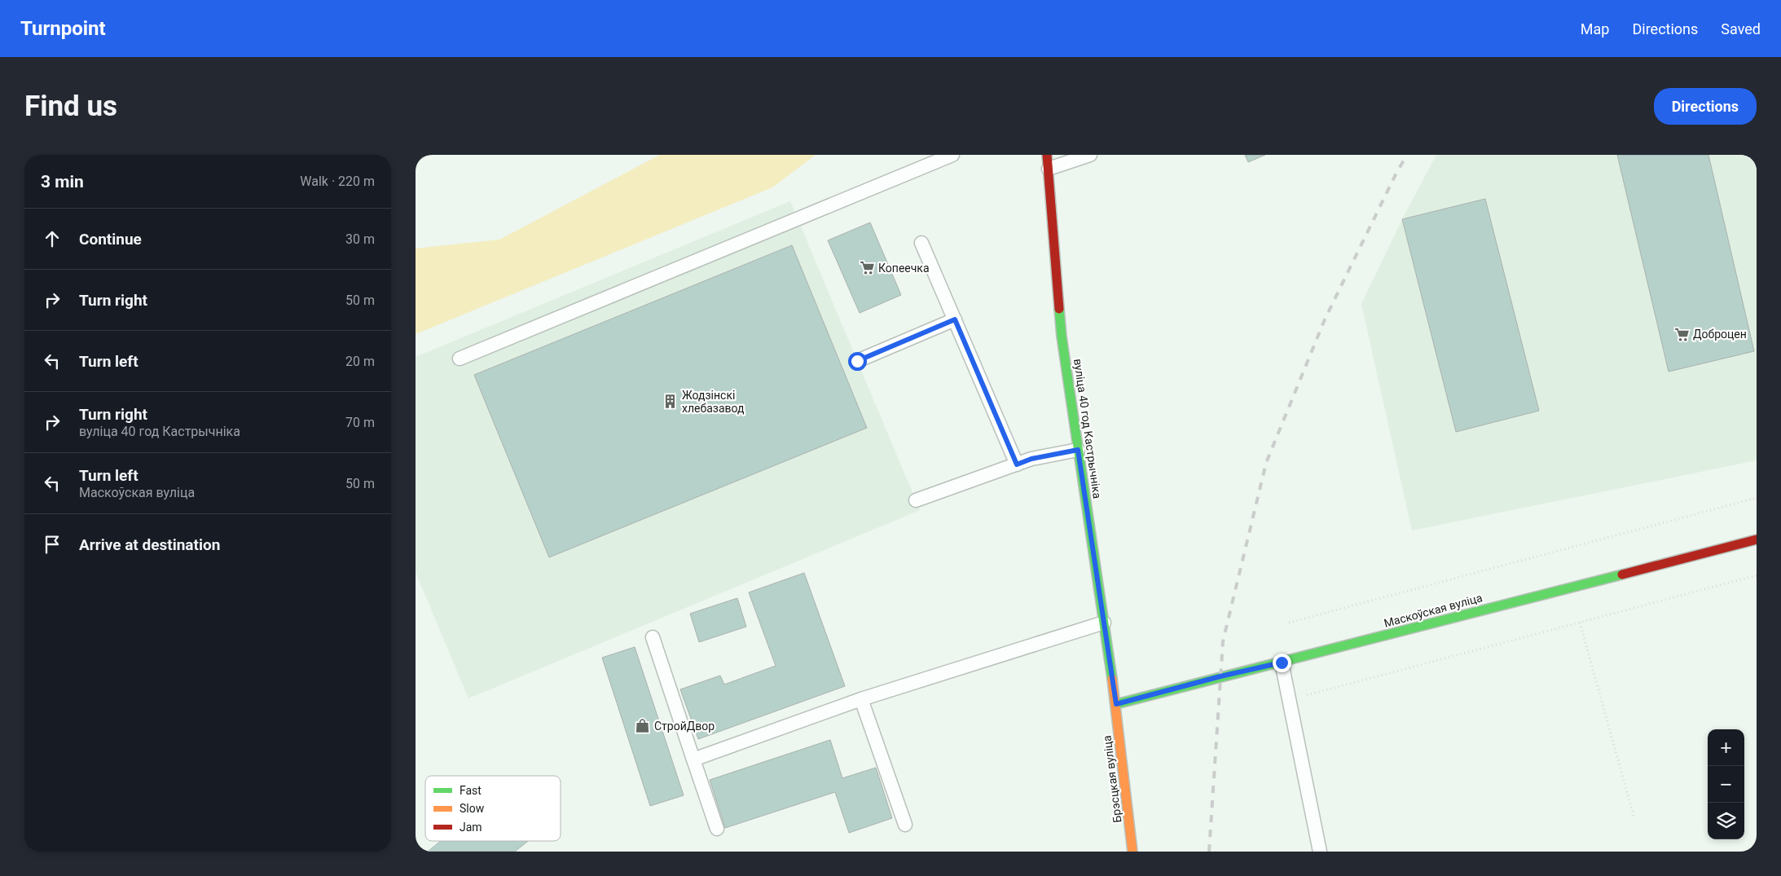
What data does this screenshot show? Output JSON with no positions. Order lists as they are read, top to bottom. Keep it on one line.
{"streets":{"main road":["вуліца 40 год Кастрычніка","Маскоўская вуліца","Брэсцкая вуліца"]},"crossings":[["вуліца 40 год Кастрычніка","Маскоўская вуліца"],["вуліца 40 год Кастрычніка","Брэсцкая вуліца"],["Маскоўская вуліца","Брэсцкая вуліца"]],"places":{"supermarket":["Копеечка","Доброцен"],"building":["Жодзінскі хлебазавод"],"shop":["СтройДвор"]},"legend":["Fast","Slow","Jam"],"page":{"header":"Turnpoint","nav":["Map","Directions","Saved"],"buttons":"Directions","title":"Find us","heading":["3 min","Walk · 220 m"],"list":[["Continue","30 m"],["Turn right","50 m"],["Turn left","20 m"],["Turn right","вуліца 40 год Кастрычніка","70 m"],["Turn left","Маскоўская вуліца","50 m"],"Arrive at destination"],"map_buttons":["+","−"]}}
